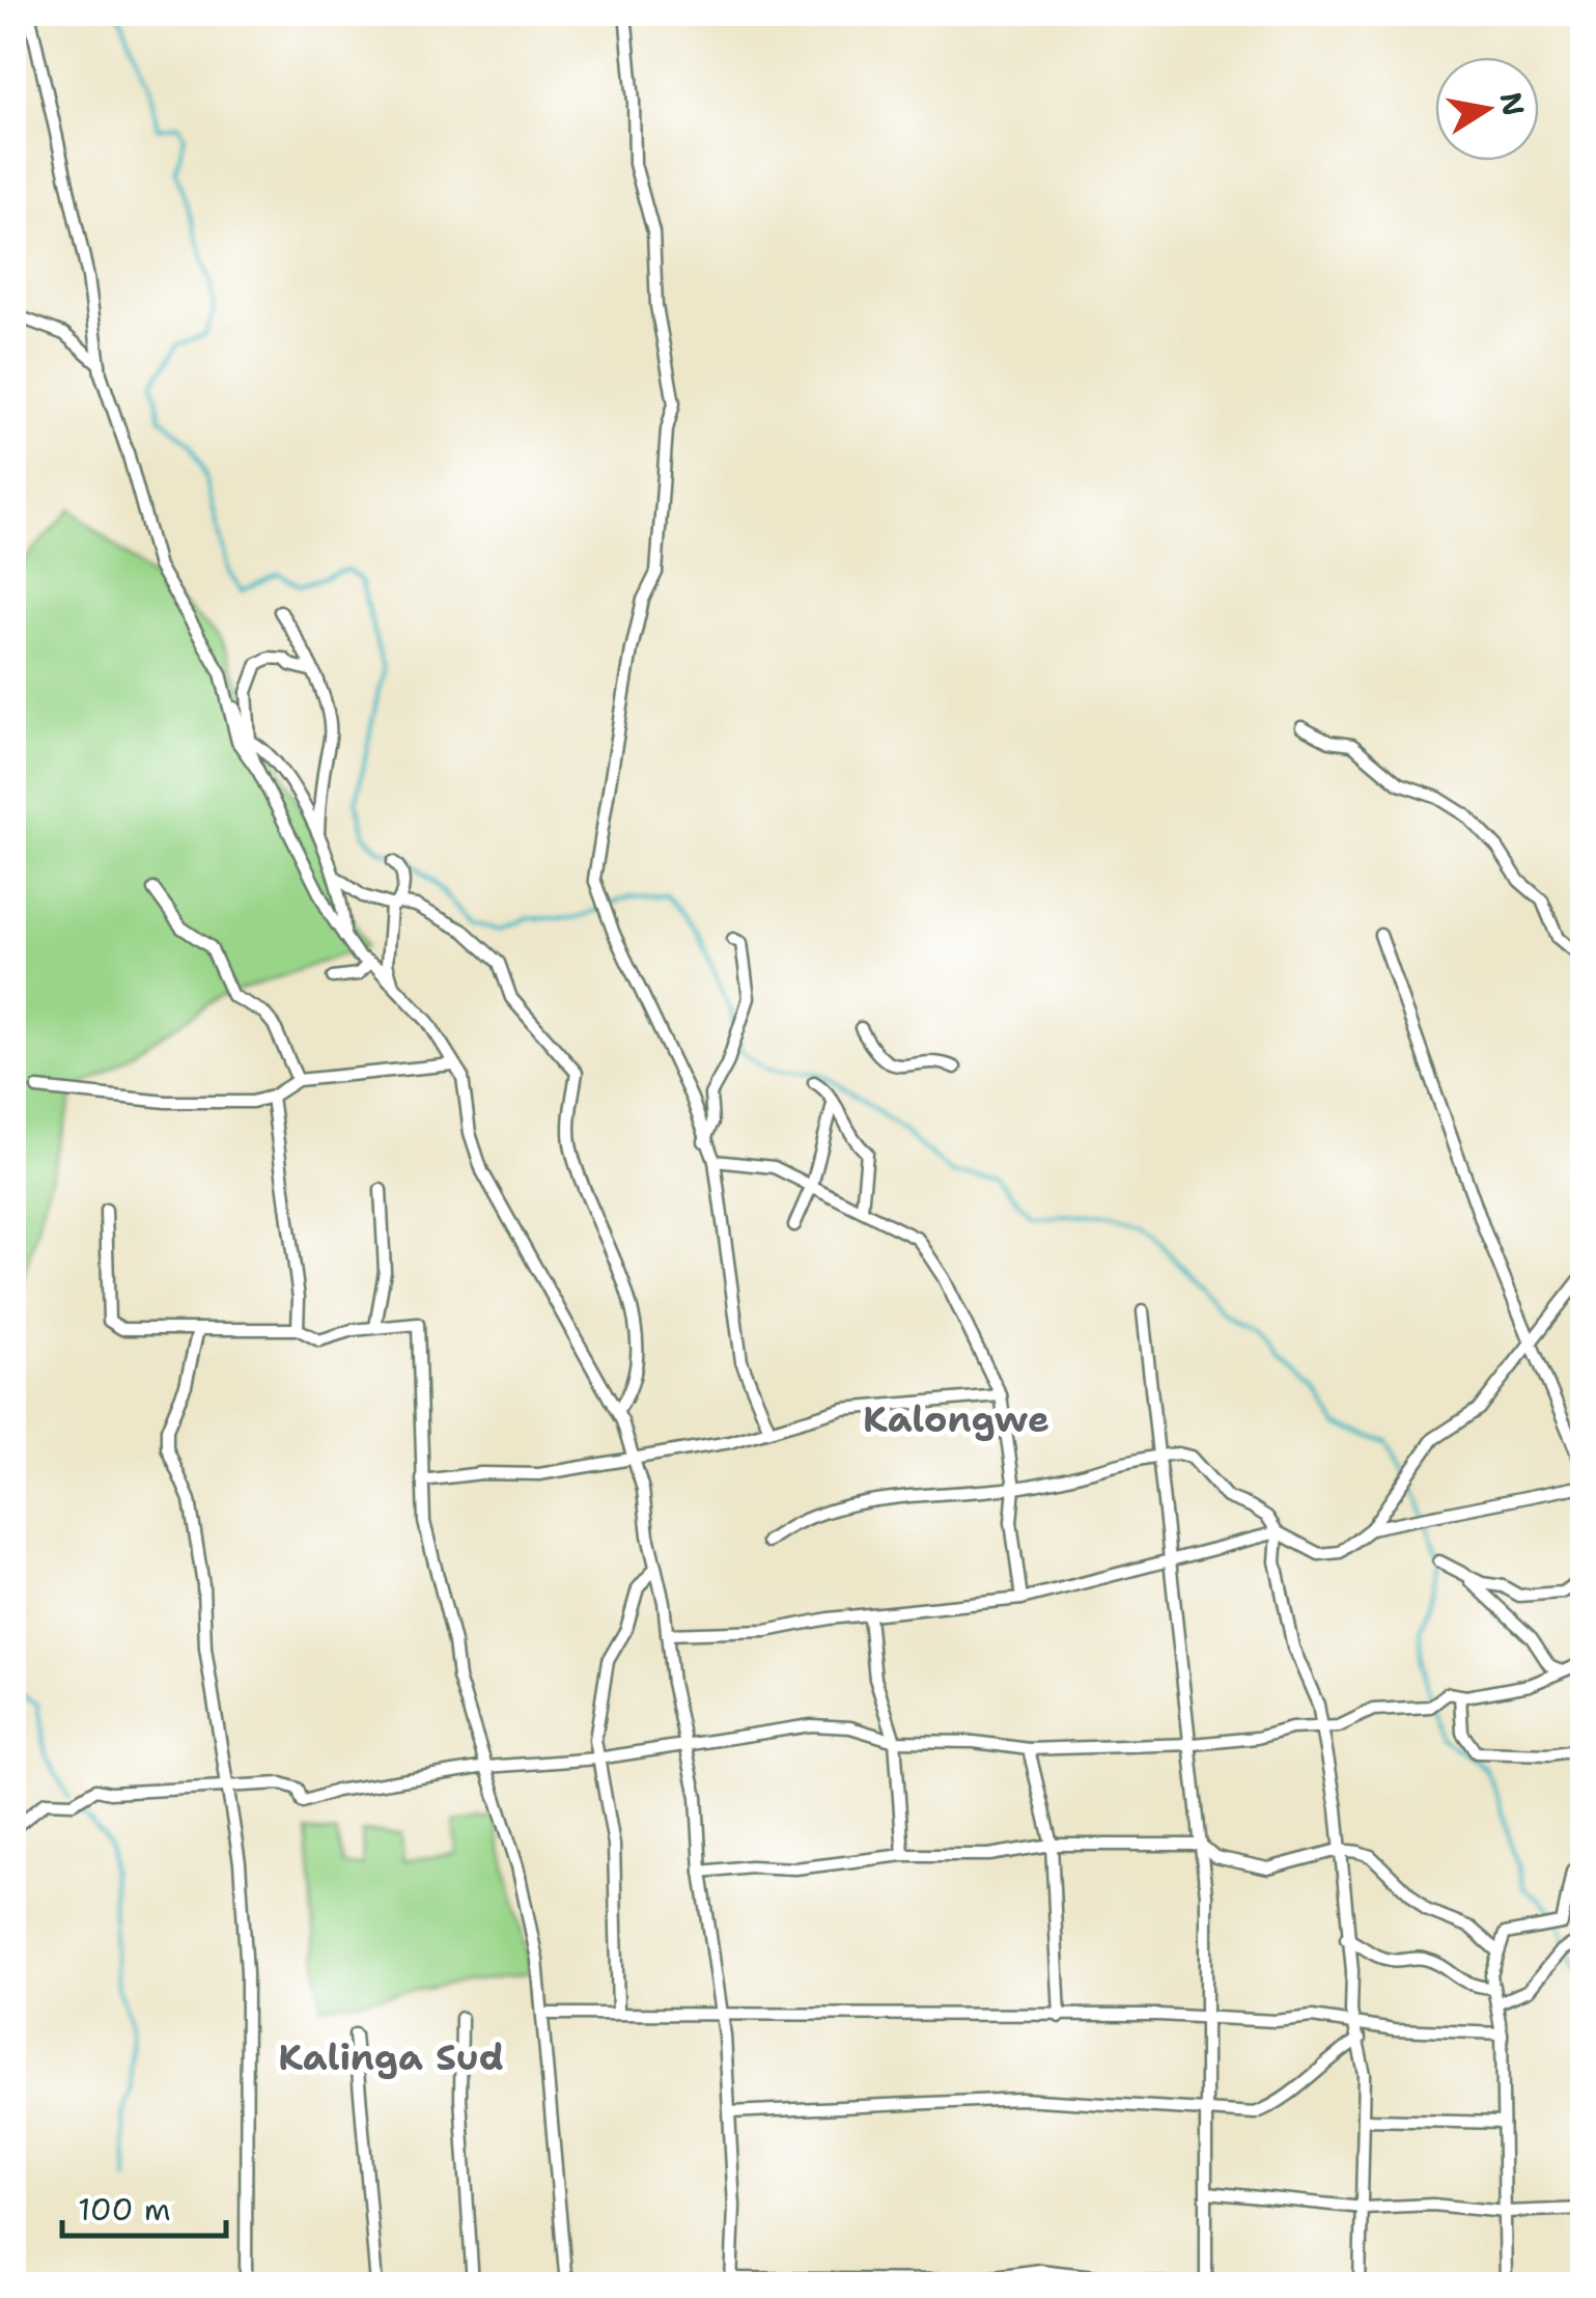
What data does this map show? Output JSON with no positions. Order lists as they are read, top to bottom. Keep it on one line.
{"districts":["Kalongwe","Kalinga Sud"],"scale_bar":"100 m","north":"right"}
